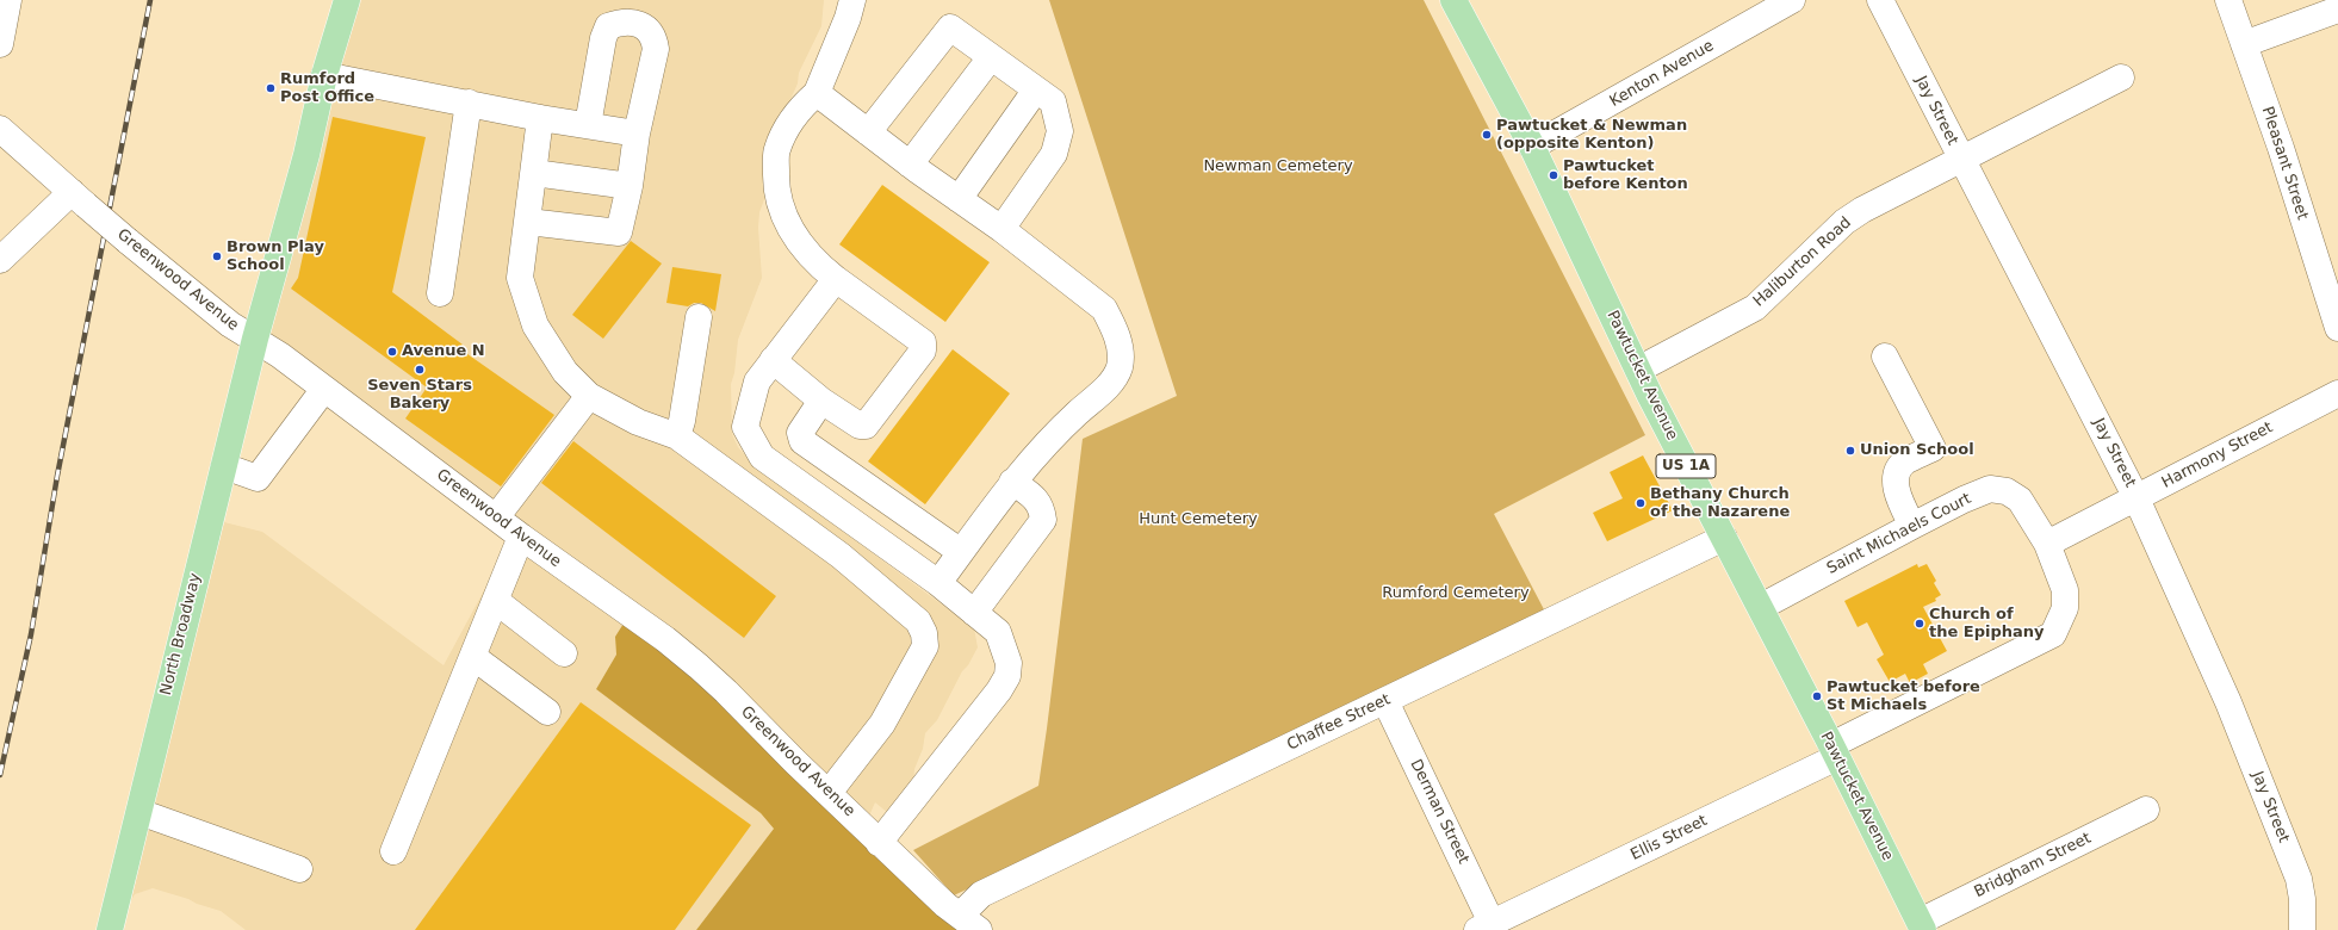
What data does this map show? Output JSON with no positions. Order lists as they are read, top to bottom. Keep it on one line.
{"streets":{"main road":["Pawtucket Avenue","US 1A","North Broadway"],"street":["Kenton Avenue","Jay Street","Pleasant Street","Haliburton Road","Greenwood Avenue","Harmony Street","Saint Michaels Court","Chaffee Street","Derman Street","Ellis Street","Bridgham Street"]},"crossings":[["Kenton Avenue","Pawtucket Avenue"],["Jay Street","Haliburton Road"],["Jay Street","Harmony Street"],["Haliburton Road","Pawtucket Avenue"],["Greenwood Avenue","North Broadway"],["Greenwood Avenue","Chaffee Street"],["Pawtucket Avenue","Saint Michaels Court"],["Pawtucket Avenue","Chaffee Street"],["Pawtucket Avenue","Ellis Street"],["Pawtucket Avenue","Bridgham Street"],["Harmony Street","Saint Michaels Court"],["Saint Michaels Court","Ellis Street"],["Chaffee Street","Derman Street"],["Derman Street","Ellis Street"]],"parks":["Newman Cemetery","Hunt Cemetery","Rumford Cemetery"],"places":["Rumford Post Office","Pawtucket & Newman (opposite Kenton)","Pawtucket before Kenton","Brown Play School","Avenue N","Seven Stars Bakery","Union School","Bethany Church of the Nazarene","Church of the Epiphany","Pawtucket before St Michaels"]}
